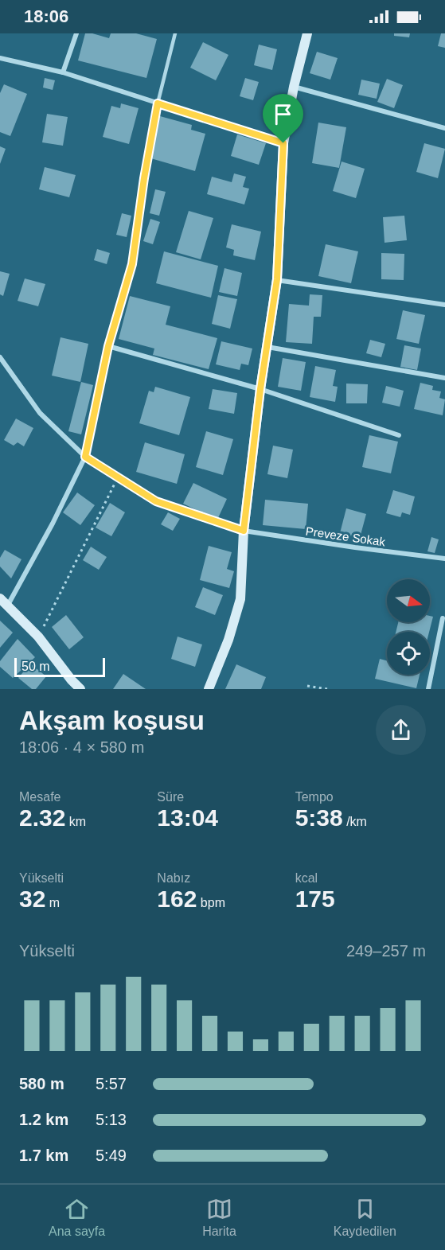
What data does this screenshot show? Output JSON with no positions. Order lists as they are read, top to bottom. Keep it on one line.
{"streets":{"street":["Preveze Sokak"]},"scale_bar":"50 m","north":"right","page":{"status":"18:06","scale":"50 m","heading":["Akşam koşusu","18:06 · 4 × 580 m"],"stats":[["Mesafe","2.32 km"],["Süre","13:04"],["Tempo","5:38 /km"],["Yükselti","32 m"],["Nabız","162 bpm"],["kcal","175"]],"chart":["Yükselti","249–257 m"],"list":[{"name":"580 m","note":"5:57"},{"name":"1.2 km","note":"5:13"},{"name":"1.7 km","note":"5:49"}],"tabs":["Ana sayfa","Harita","Kaydedilen"]}}
